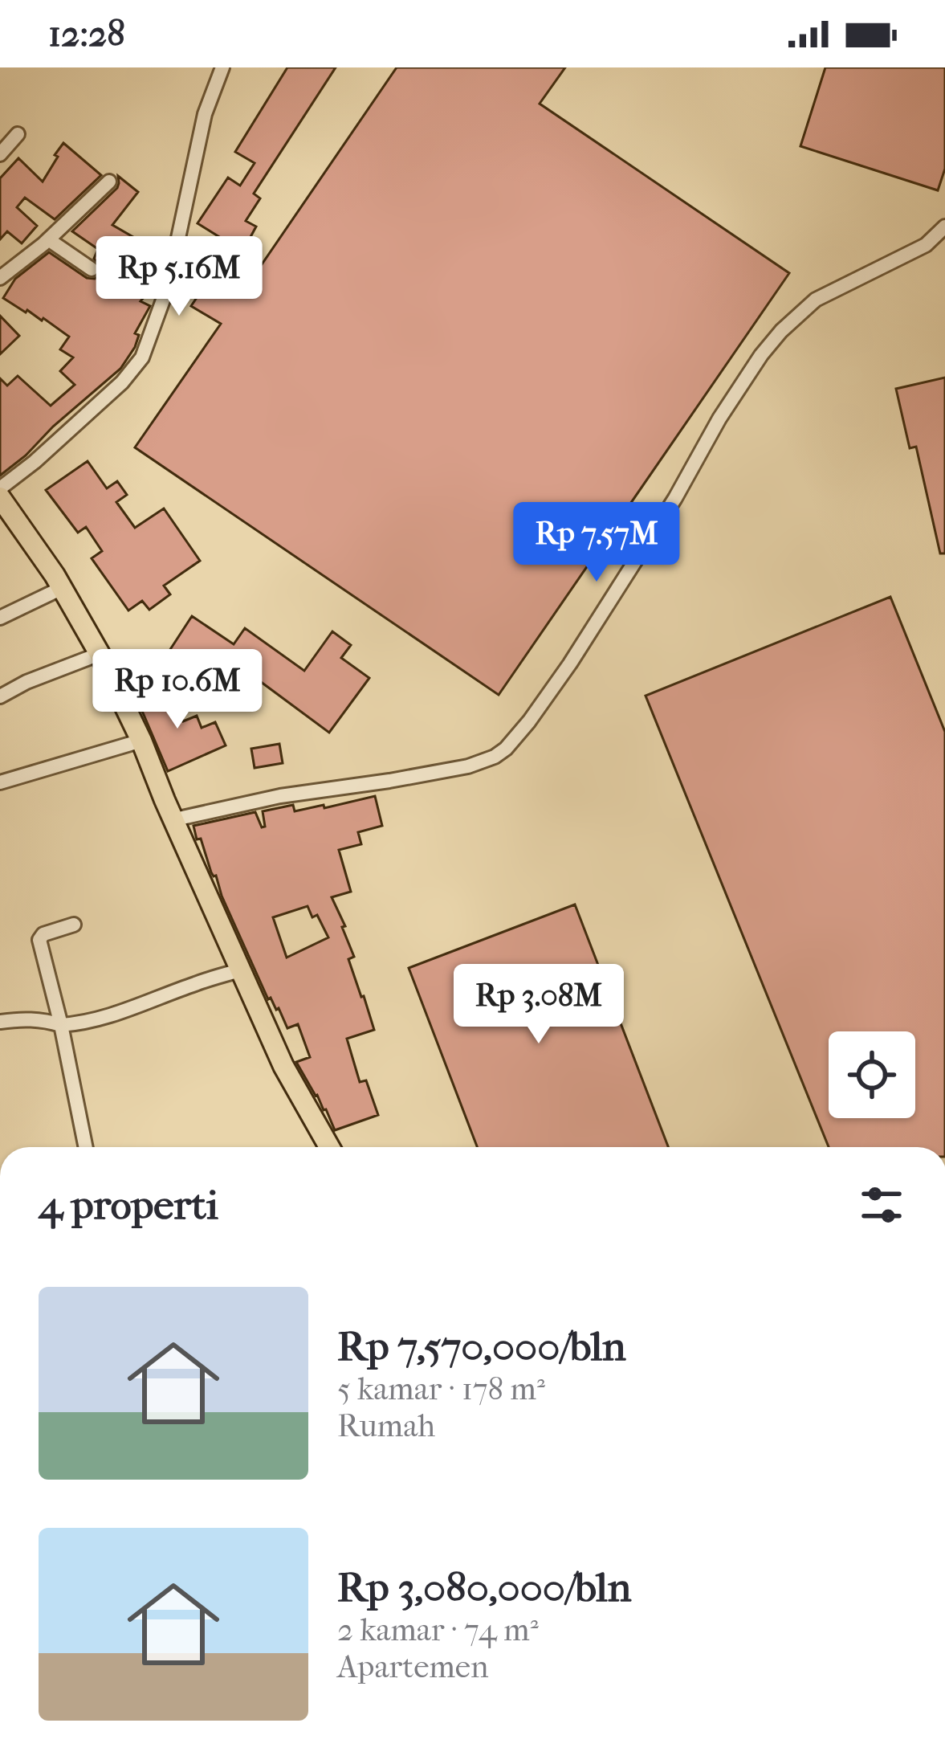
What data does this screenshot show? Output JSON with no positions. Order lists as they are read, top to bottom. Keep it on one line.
{"page":{"status":"12:28","price":["Rp 5.16M","Rp 7.57M","Rp 10.6M","Rp 3.08M"],"heading":"4 properti","list":[{"name":"Rp 7,570,000/bln","note":"5 kamar · 178 m² · Rumah"},{"name":"Rp 3,080,000/bln","note":"2 kamar · 74 m² · Apartemen"}]}}
